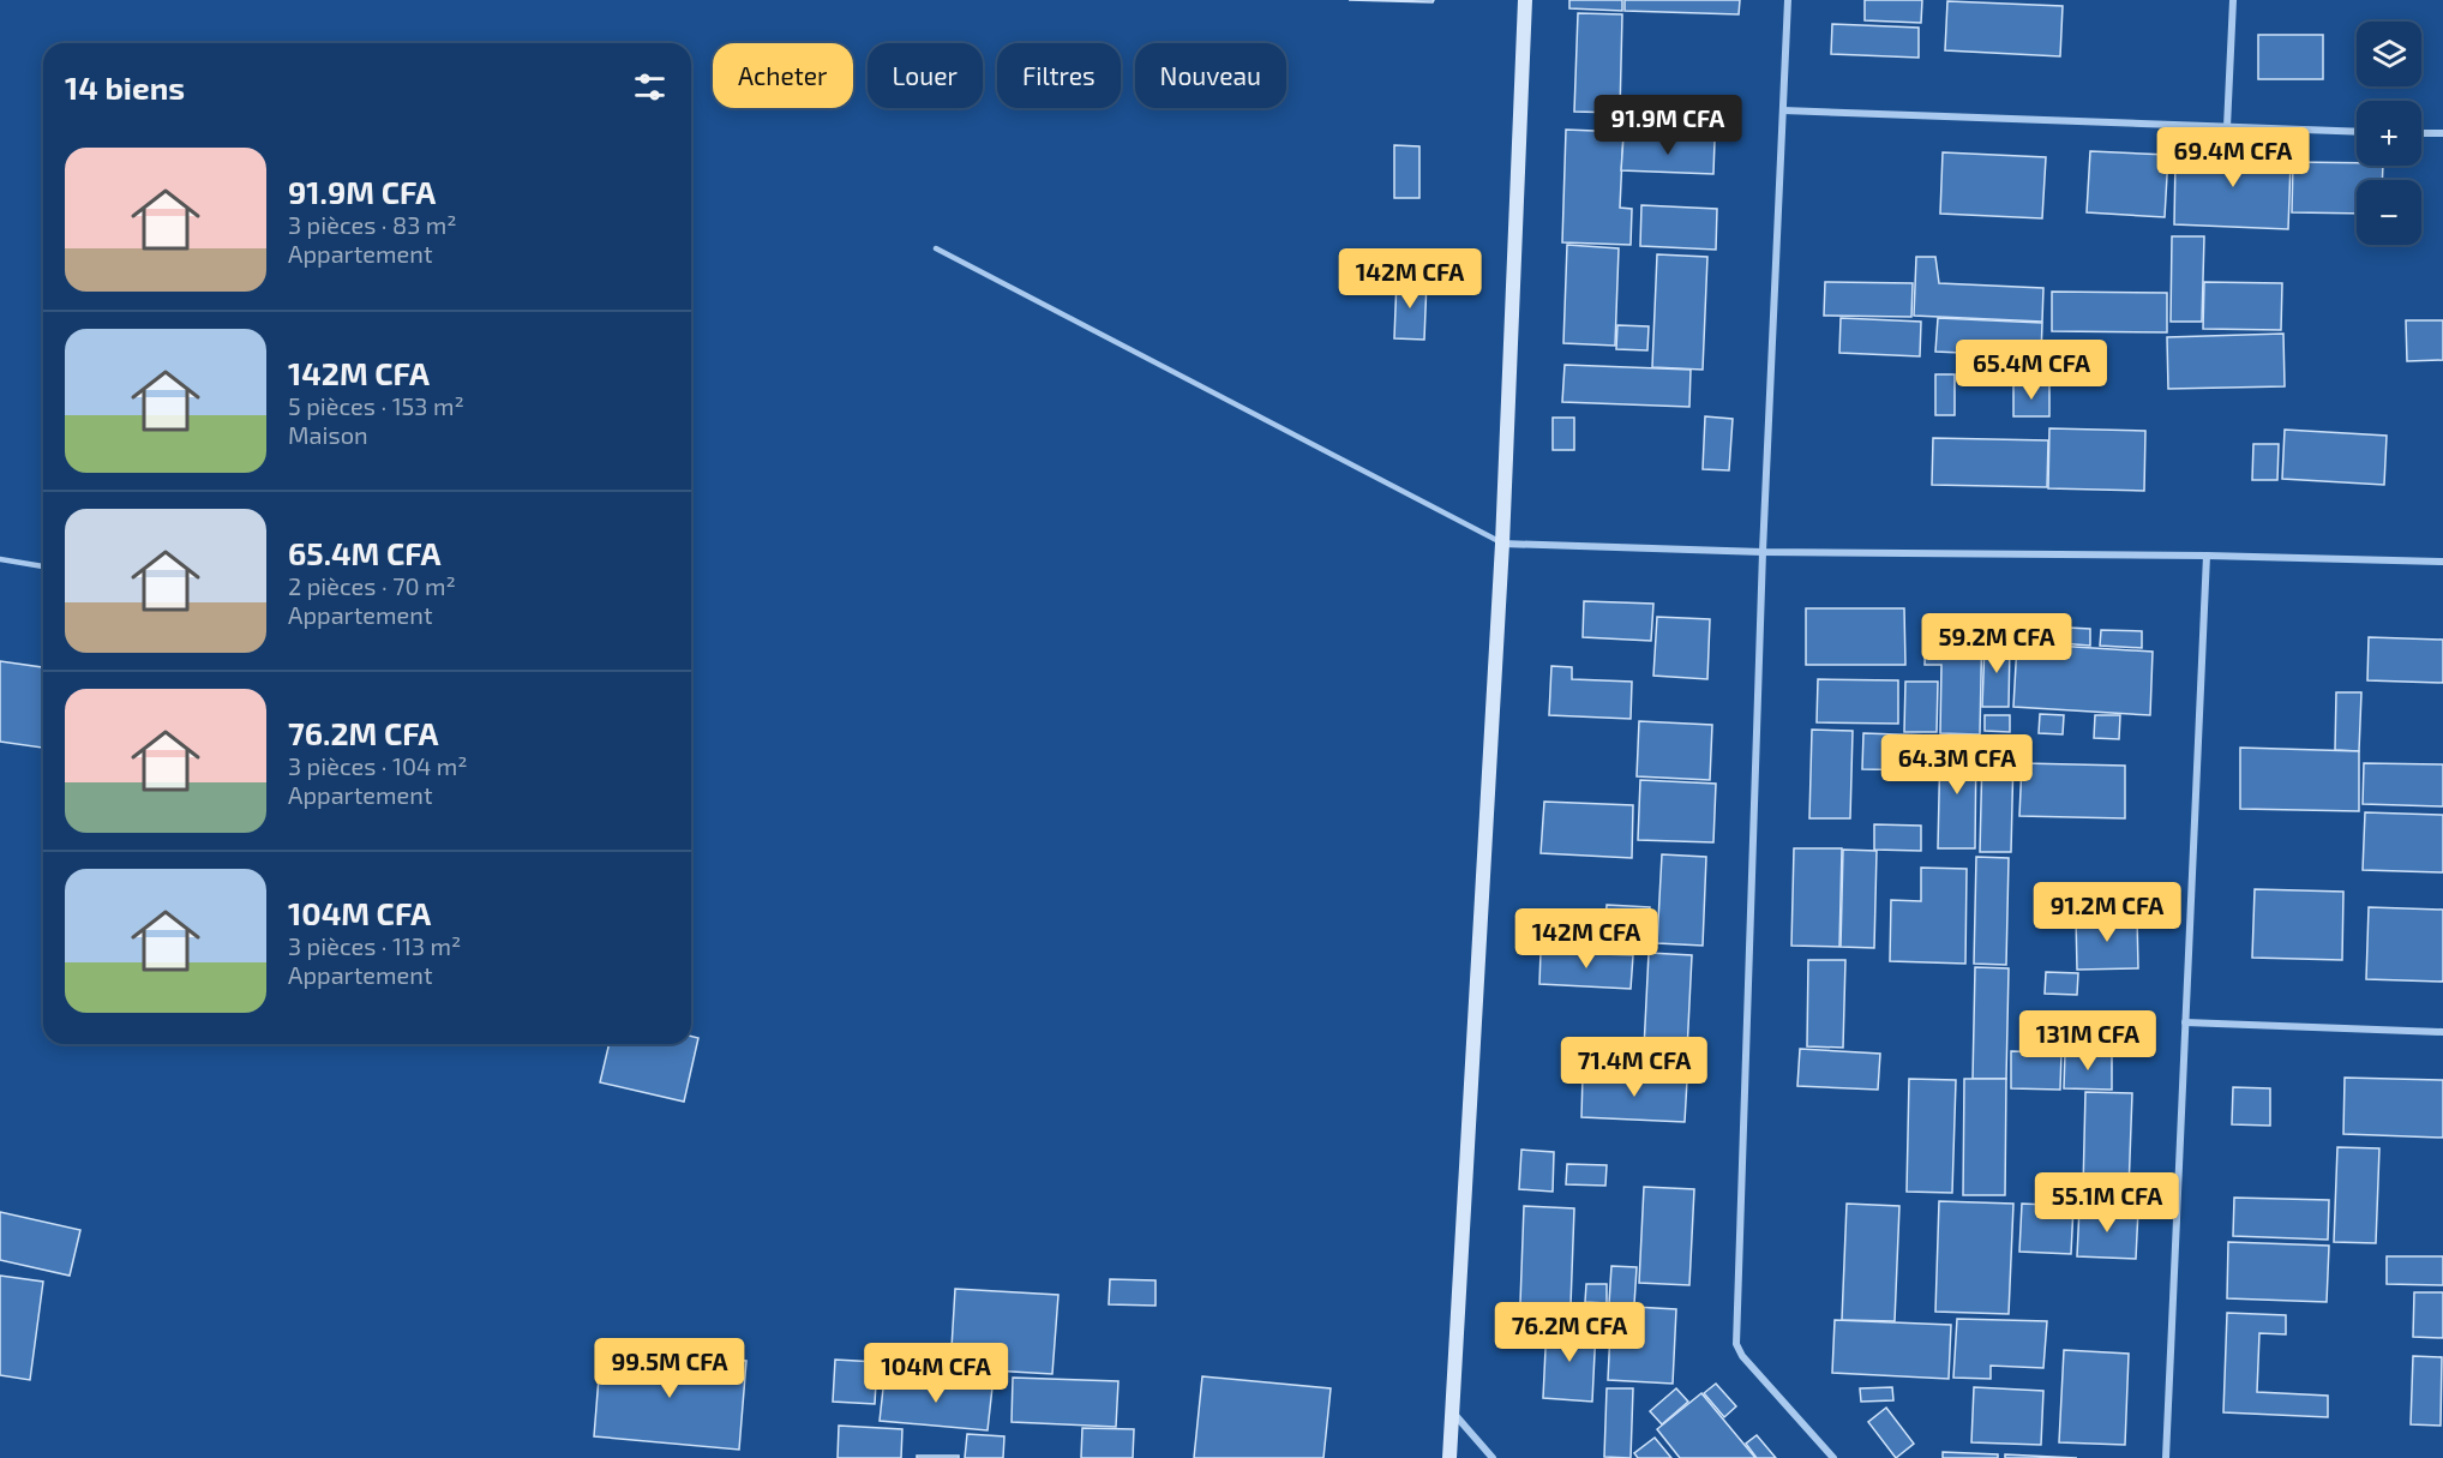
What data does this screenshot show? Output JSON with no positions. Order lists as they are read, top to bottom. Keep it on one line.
{"page":{"map_buttons":["+","−"],"chip":["Acheter","Louer","Filtres","Nouveau"],"heading":"14 biens","price":["91.9M CFA","69.4M CFA","142M CFA","65.4M CFA","59.2M CFA","64.3M CFA","91.2M CFA","142M CFA","131M CFA","71.4M CFA","55.1M CFA","76.2M CFA","99.5M CFA","104M CFA"],"list":[{"name":"91.9M CFA","note":"3 pièces · 83 m² · Appartement"},{"name":"142M CFA","note":"5 pièces · 153 m² · Maison"},{"name":"65.4M CFA","note":"2 pièces · 70 m² · Appartement"},{"name":"76.2M CFA","note":"3 pièces · 104 m² · Appartement"},{"name":"104M CFA","note":"3 pièces · 113 m² · Appartement"}]}}
